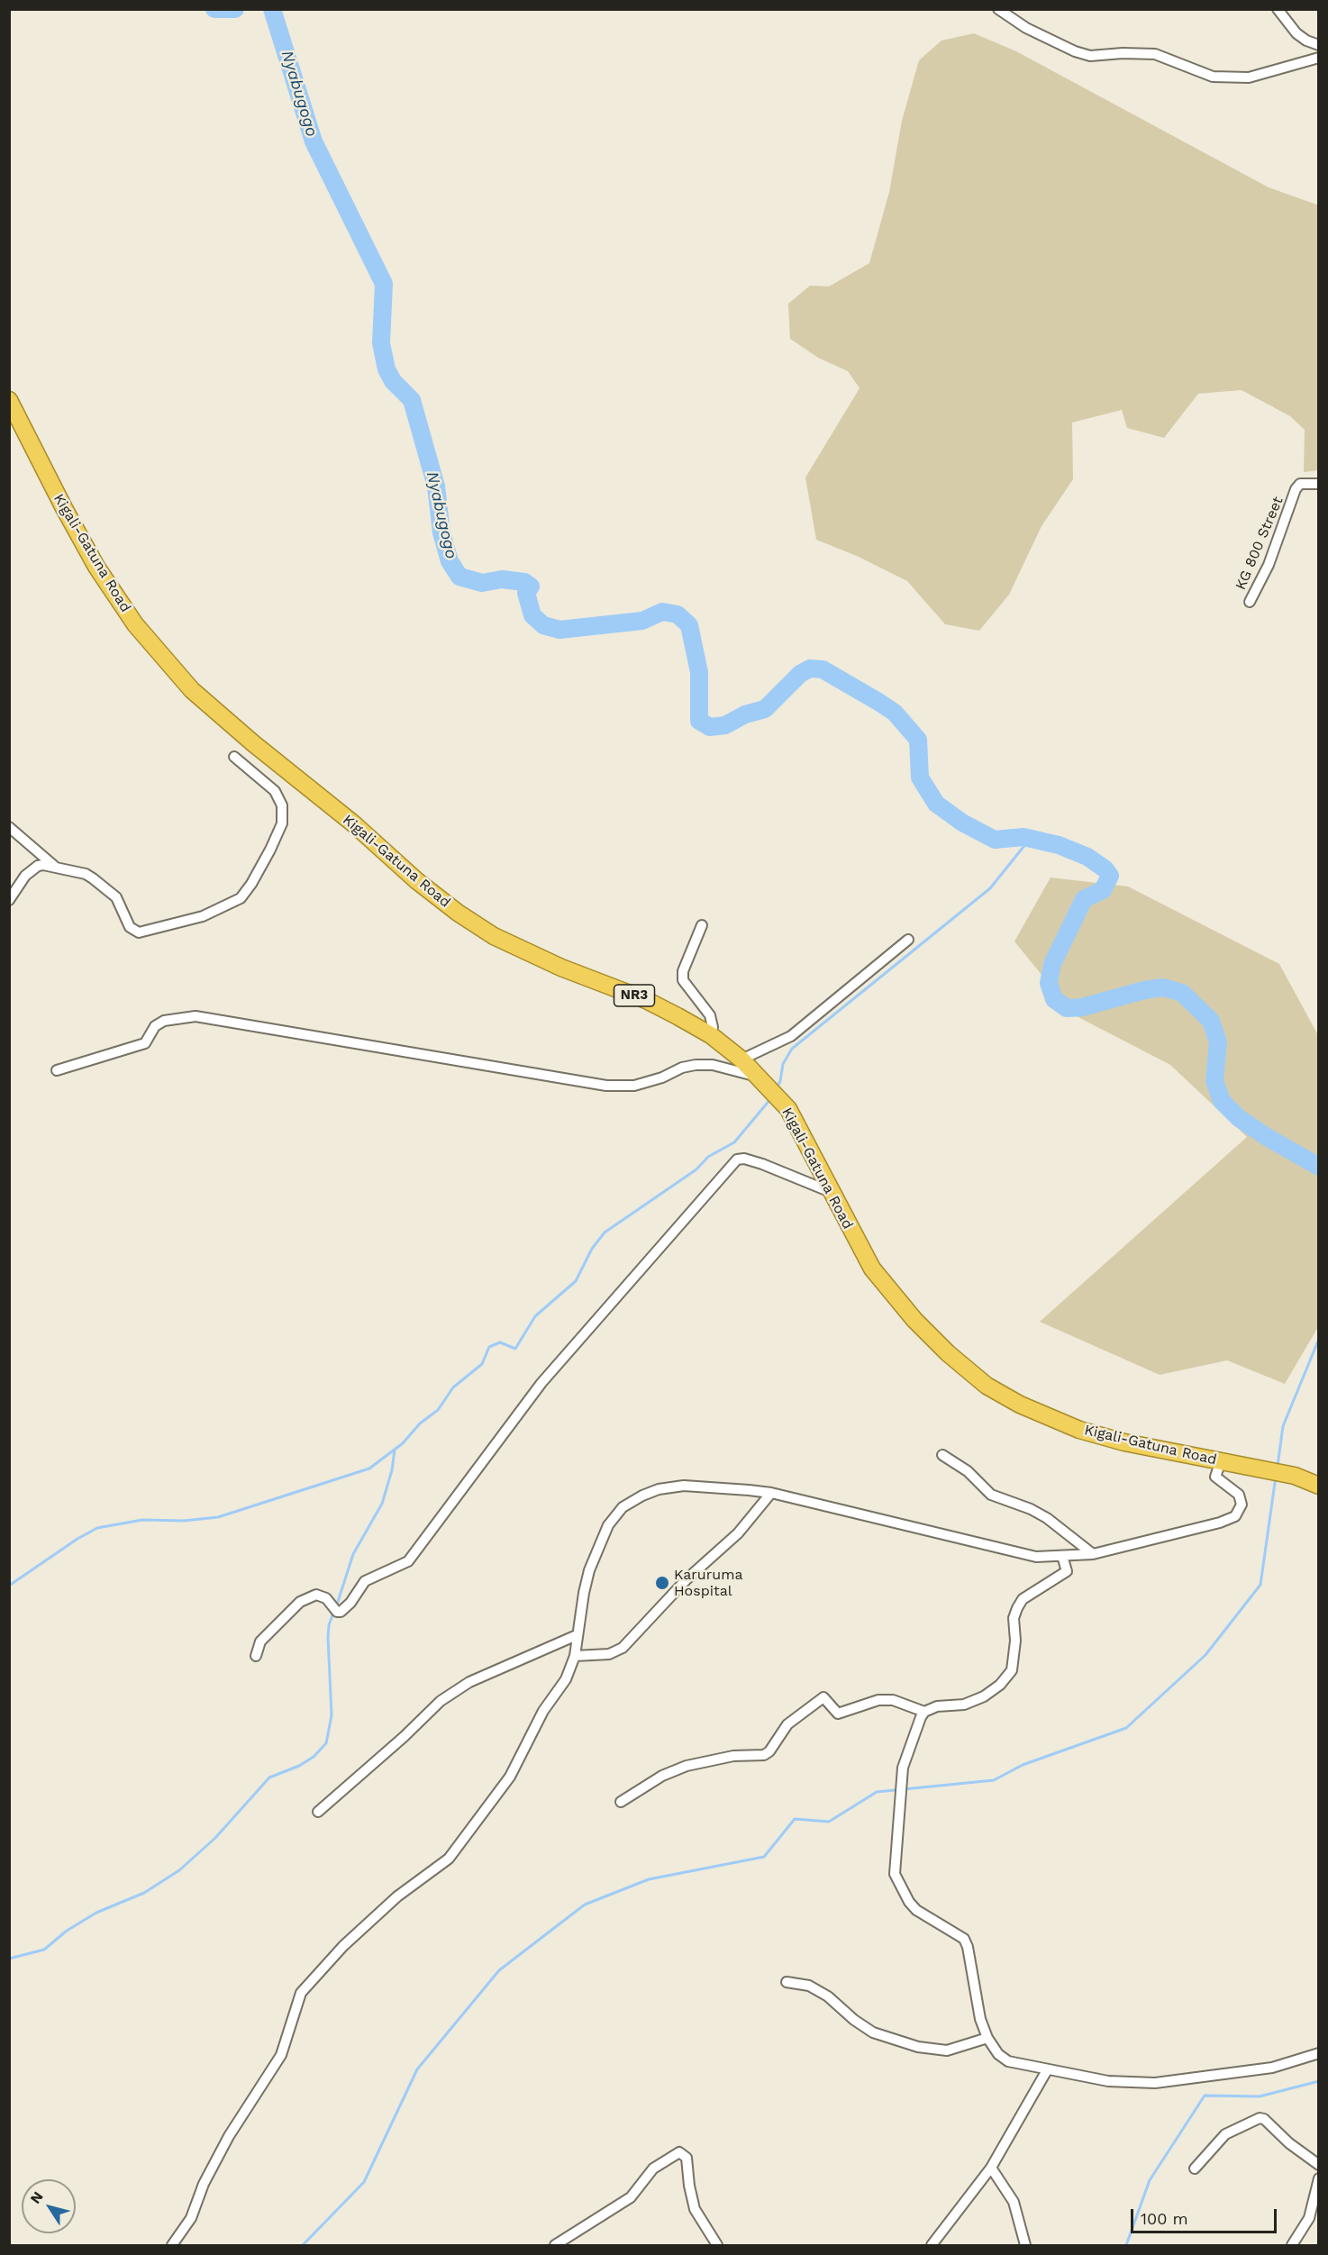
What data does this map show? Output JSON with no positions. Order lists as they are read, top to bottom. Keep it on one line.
{"streets":{"highway":["Kigali-Gatuna Road","NR3"],"street":["KG 800 Street"]},"water":["Nyabugogo"],"places":["Karuruma Hospital"],"scale_bar":"100 m","north":"top left"}
